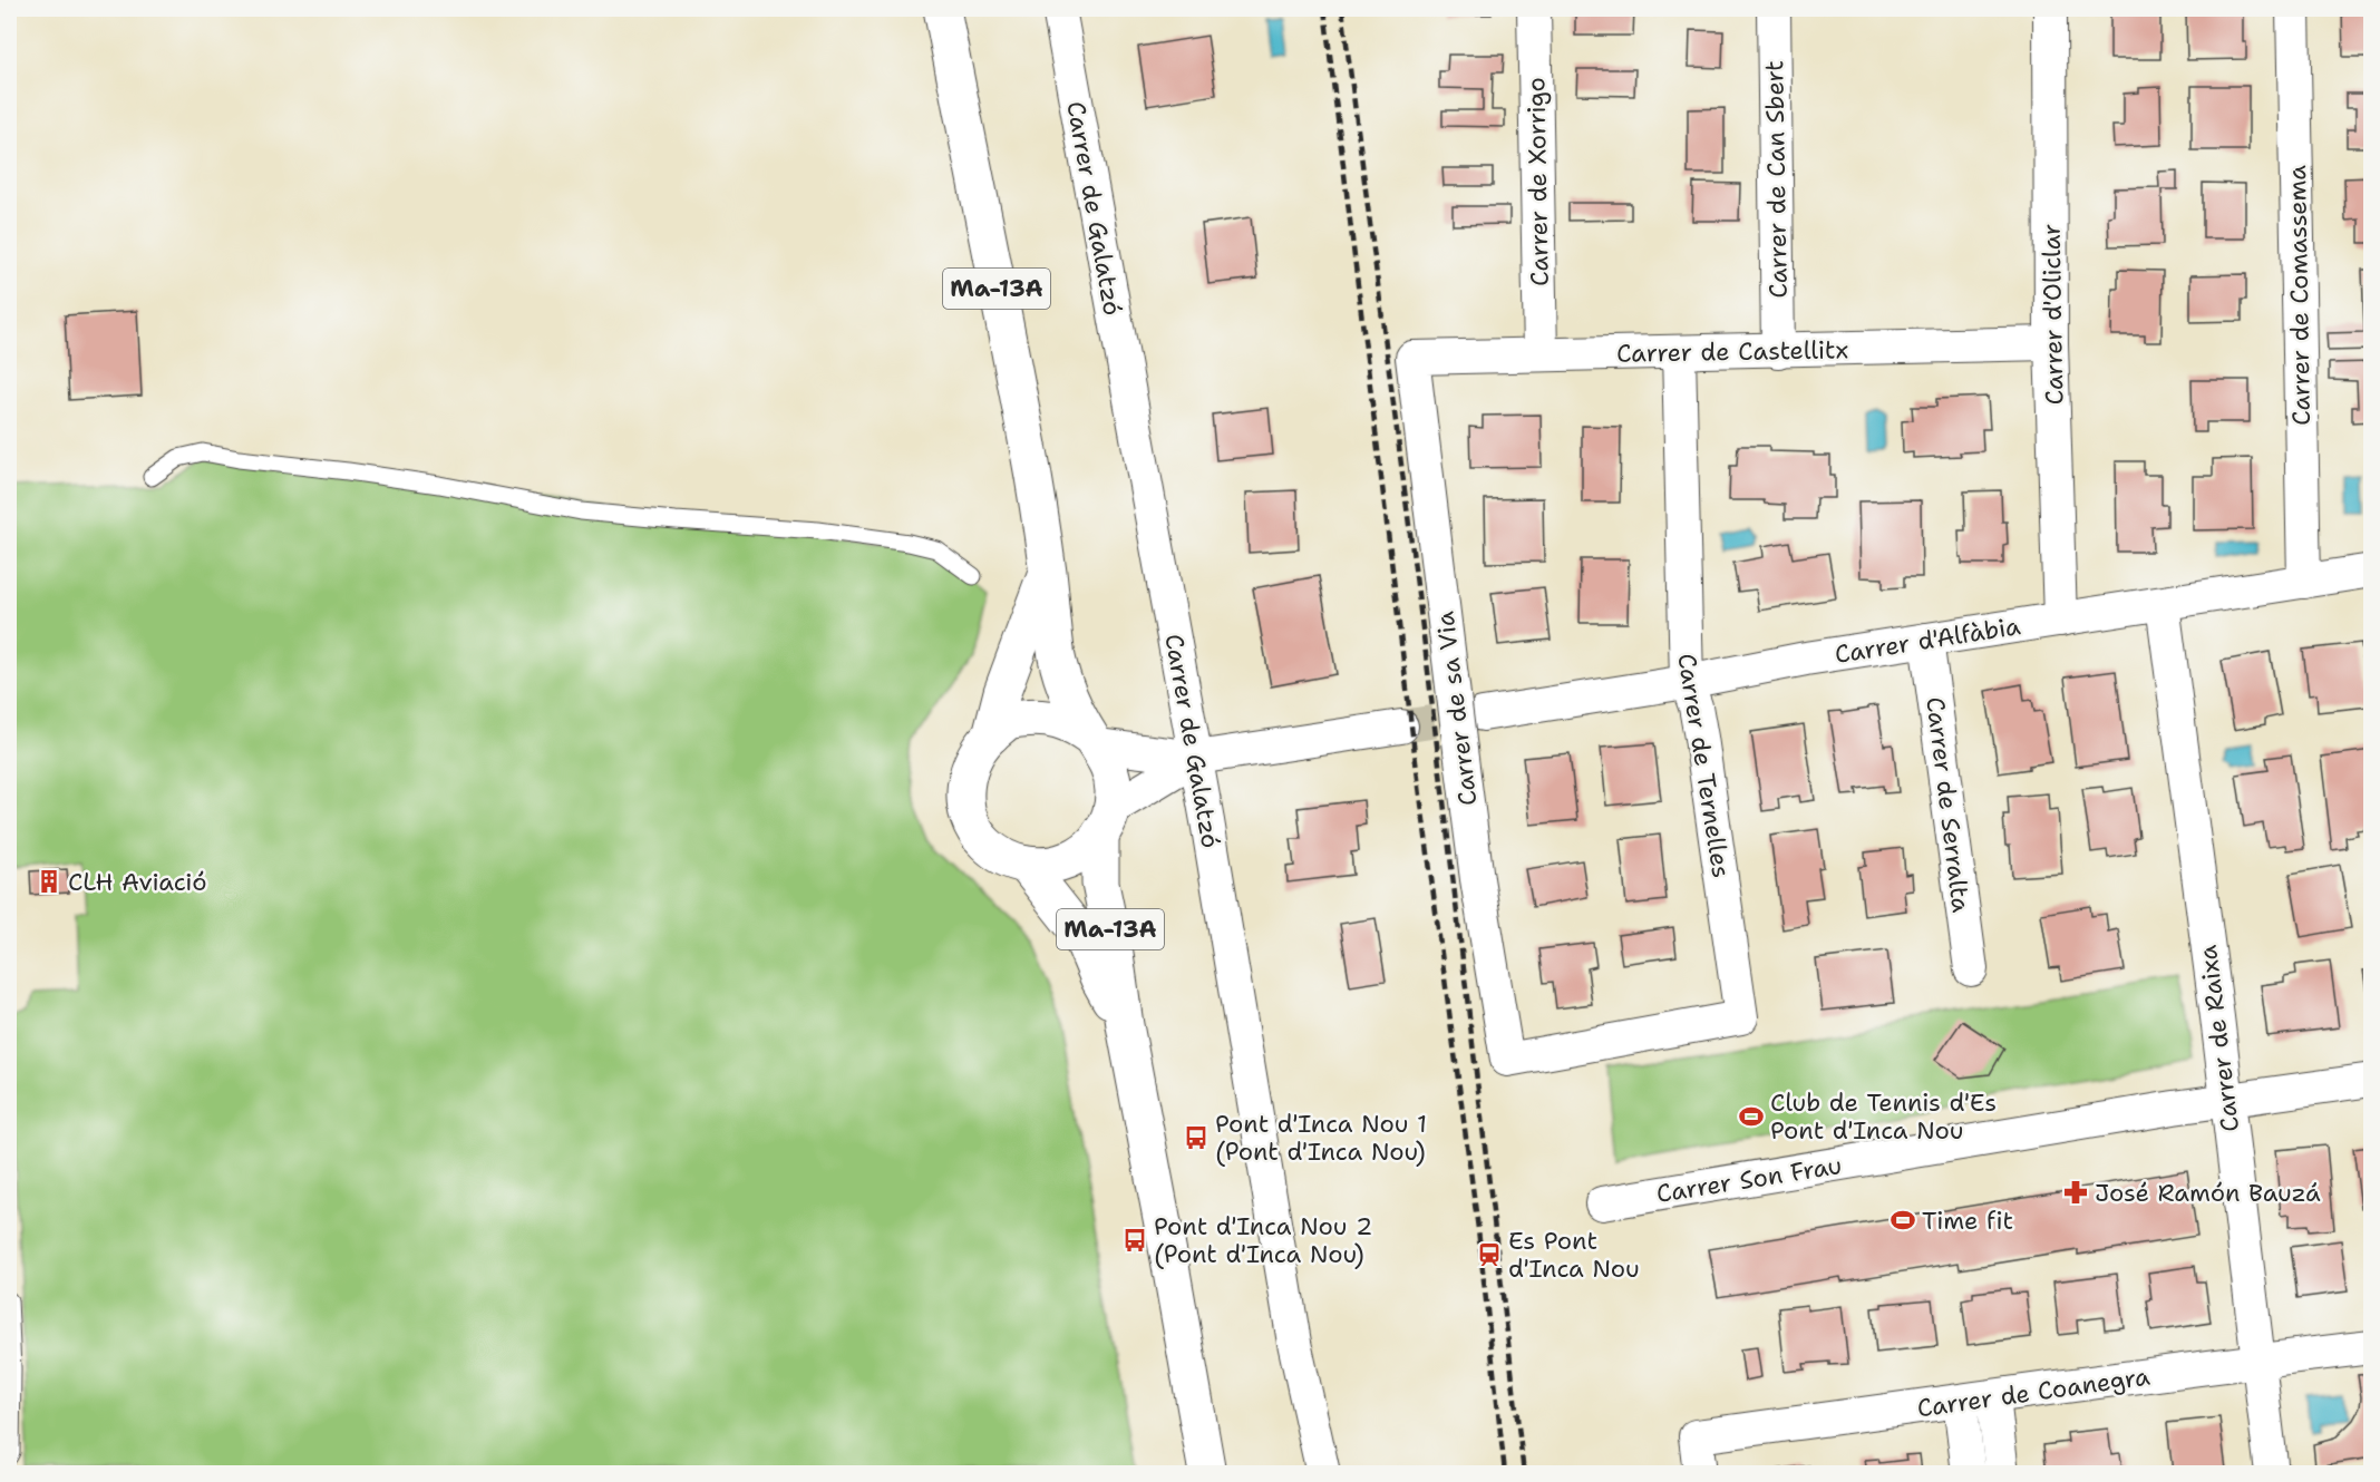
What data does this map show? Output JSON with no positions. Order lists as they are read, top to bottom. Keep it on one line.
{"streets":{"main road":["Ma-13A"],"street":["Carrer de Can Sbert","Carrer de Xorrigo","Carrer de Galatzó","Carrer de Comassema","Carrer d'Oliclar","Carrer de Castellitx","Carrer d'Alfàbia","Carrer de sa Via","Carrer de Ternelles","Carrer de Serralta","Carrer de Raixa","Carrer Son Frau","Carrer de Coanegra"]},"crossings":[["Carrer de Can Sbert","Carrer de Castellitx"],["Carrer de Xorrigo","Carrer de Castellitx"],["Carrer de Comassema","Carrer d'Alfàbia"],["Carrer d'Oliclar","Carrer de Castellitx"],["Carrer d'Oliclar","Carrer d'Alfàbia"],["Carrer de Castellitx","Carrer de sa Via"],["Carrer de Castellitx","Carrer de Ternelles"],["Carrer d'Alfàbia","Carrer de Ternelles"],["Carrer d'Alfàbia","Carrer de Serralta"],["Carrer d'Alfàbia","Carrer de Raixa"],["Carrer de sa Via","Carrer de Ternelles"],["Carrer de Raixa","Carrer Son Frau"],["Carrer de Raixa","Carrer de Coanegra"]],"places":{"building":["CLH Aviació"],"sports":["Club de Tennis d'Es Pont d'Inca Nou","Time fit"],"bus stop":["Pont d'Inca Nou 1 (Pont d'Inca Nou)","Pont d'Inca Nou 2 (Pont d'Inca Nou)"],"pharmacy":["José Ramón Bauzá"],"station":["Es Pont d'Inca Nou"]}}
